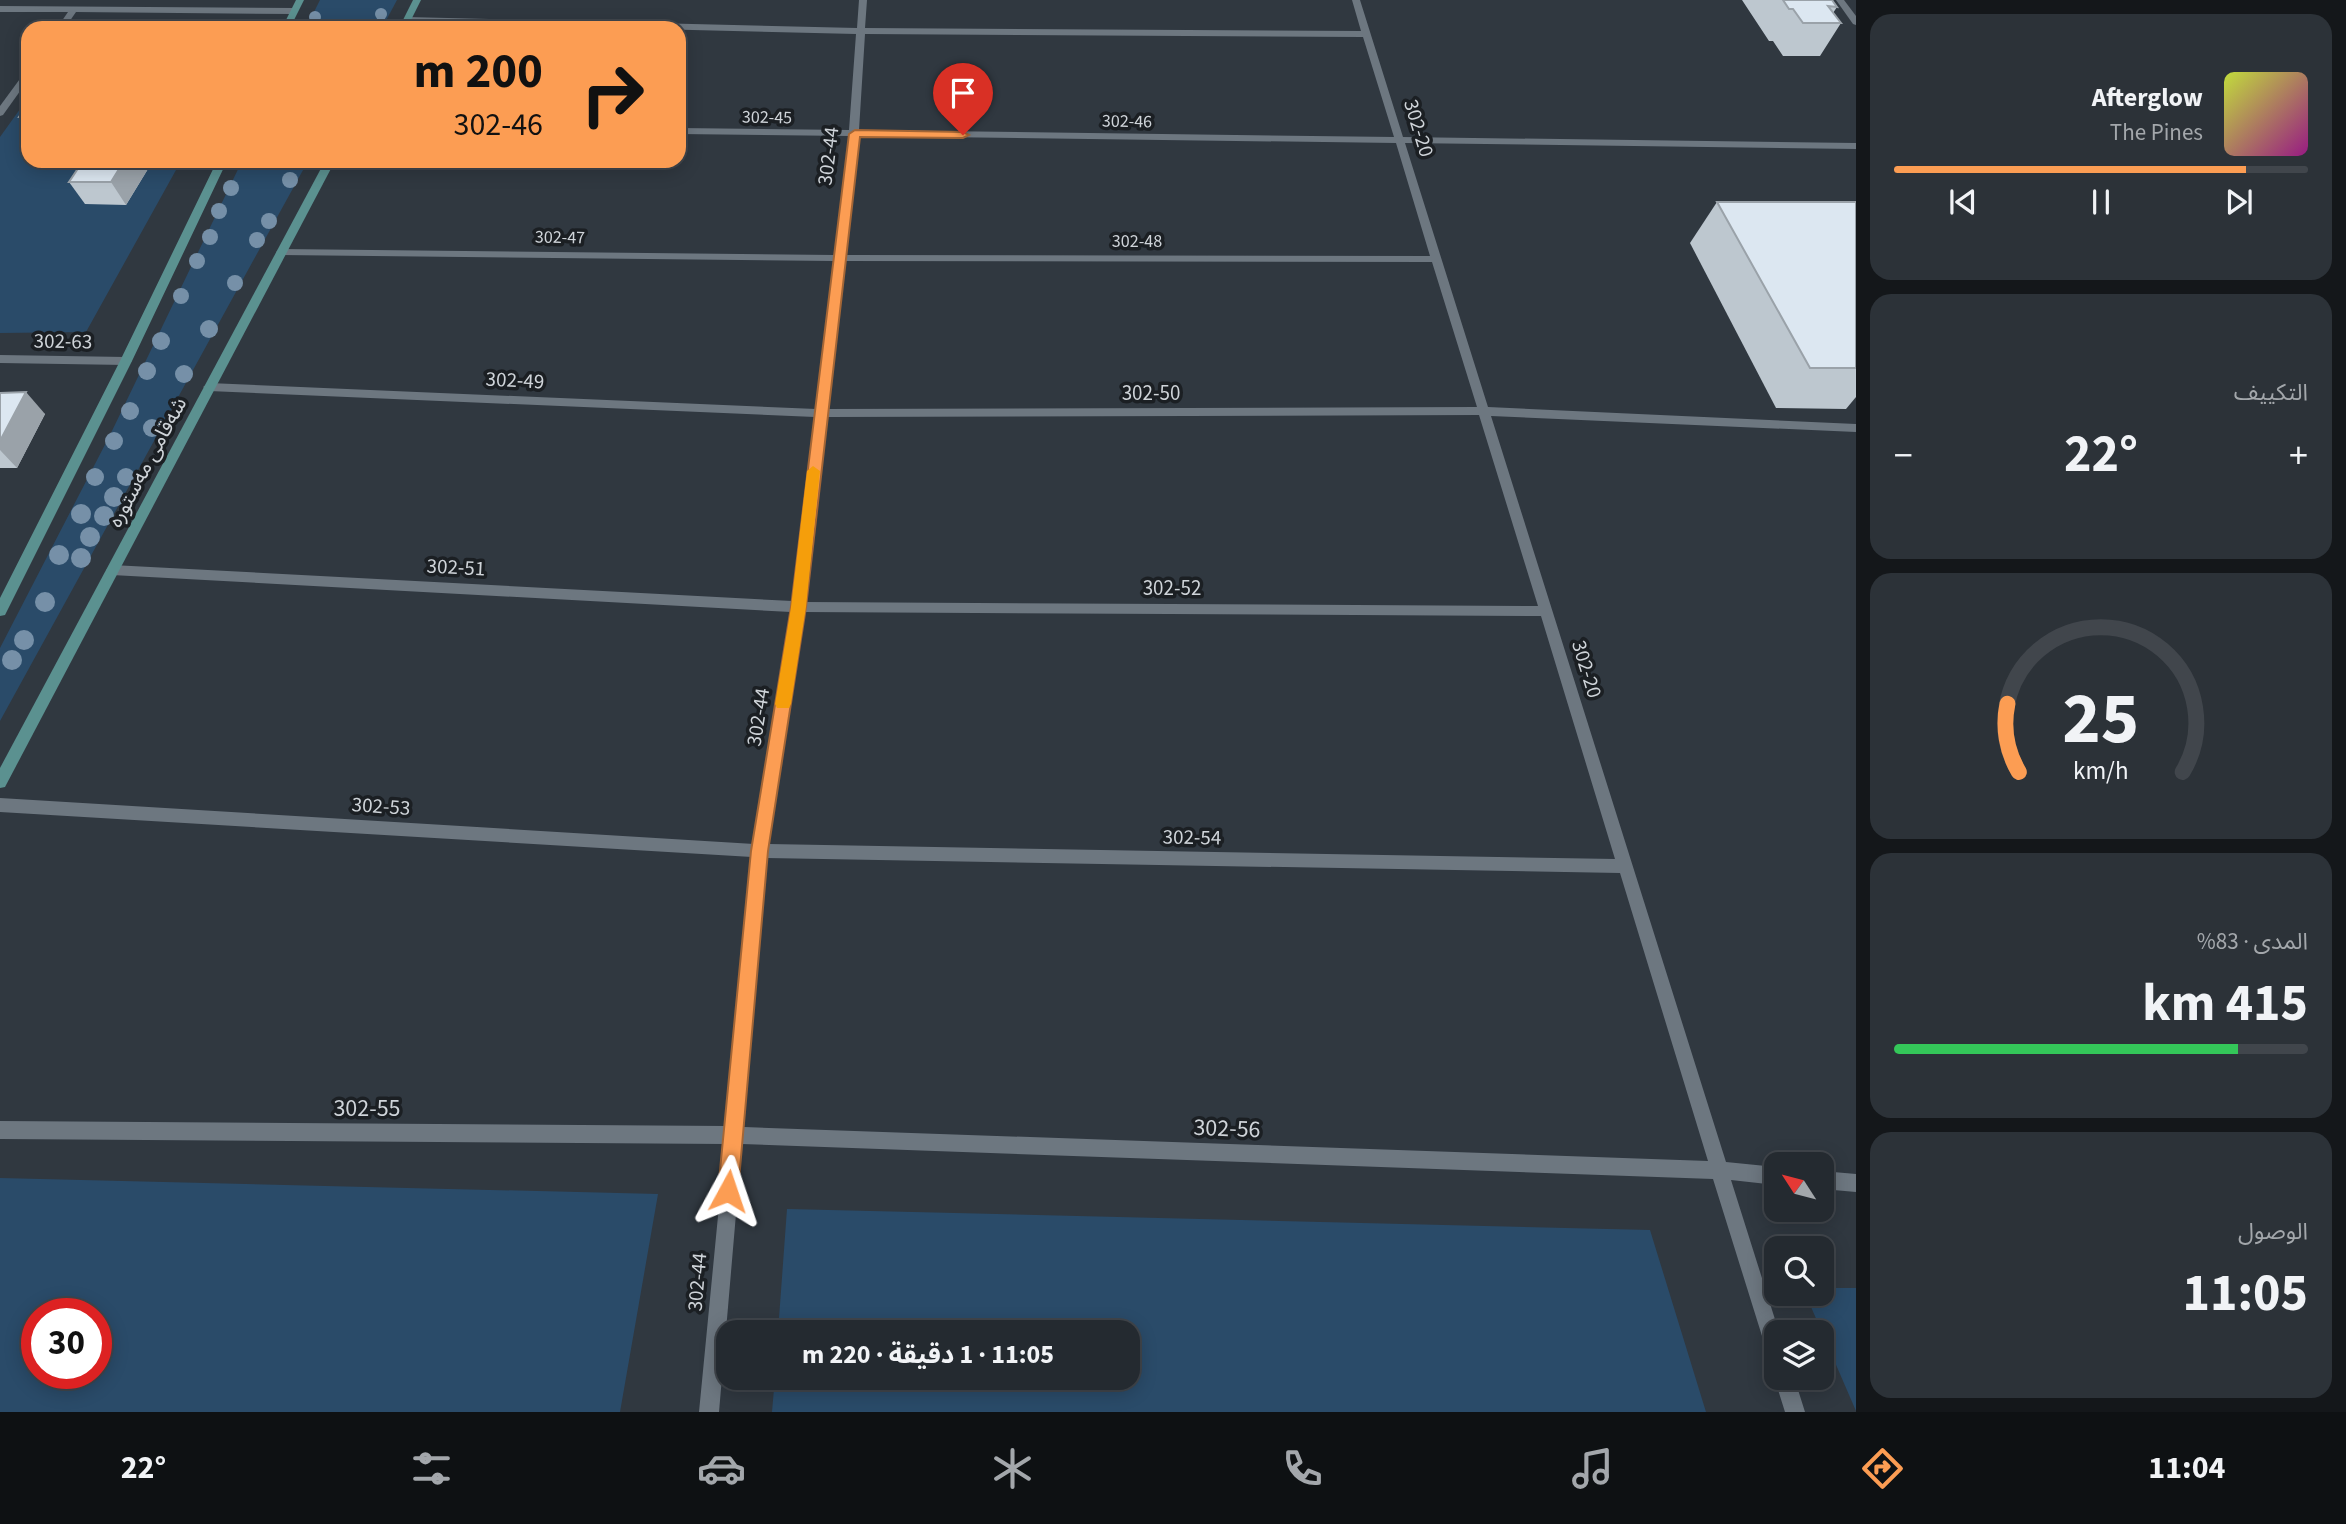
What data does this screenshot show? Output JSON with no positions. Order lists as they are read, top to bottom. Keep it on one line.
{"streets":{"main road":["شەقامی مەستورە"],"street":["302-45","302-46","302-20","302-44","302-47","302-48","302-63","302-49","302-50","302-51","302-52","302-53","302-54","302-55","302-56"]},"crossings":[["302-45","302-46"],["302-45","302-44"],["302-46","302-20"],["302-46","302-44"],["302-20","302-48"],["302-20","302-50"],["302-20","302-52"],["302-20","302-54"],["302-20","302-56"],["302-44","302-47"],["302-44","302-48"],["302-44","302-49"],["302-44","302-50"],["302-44","302-51"],["302-44","302-52"],["302-44","302-53"],["302-44","302-54"],["302-44","302-55"],["302-44","302-56"],["302-47","302-48"],["302-47","شەقامی مەستورە"],["302-49","302-50"],["302-49","شەقامی مەستورە"],["شەقامی مەستورە","302-51"],["302-51","302-52"],["302-53","302-54"],["302-55","302-56"]],"north":"top left","page":{"turn":["200 m","302-46"],"song":["Afterglow","The Pines"],"tile":["التكييف",["المدى · 83%","415 km"],["الوصول","11:05"]],"heat":["−","22°","+"],"limit":"30","trip":"11:05 · 1 دقيقة · 220 m","tabs":["11:04","22°"],"gauge":["25","km/h"]}}
